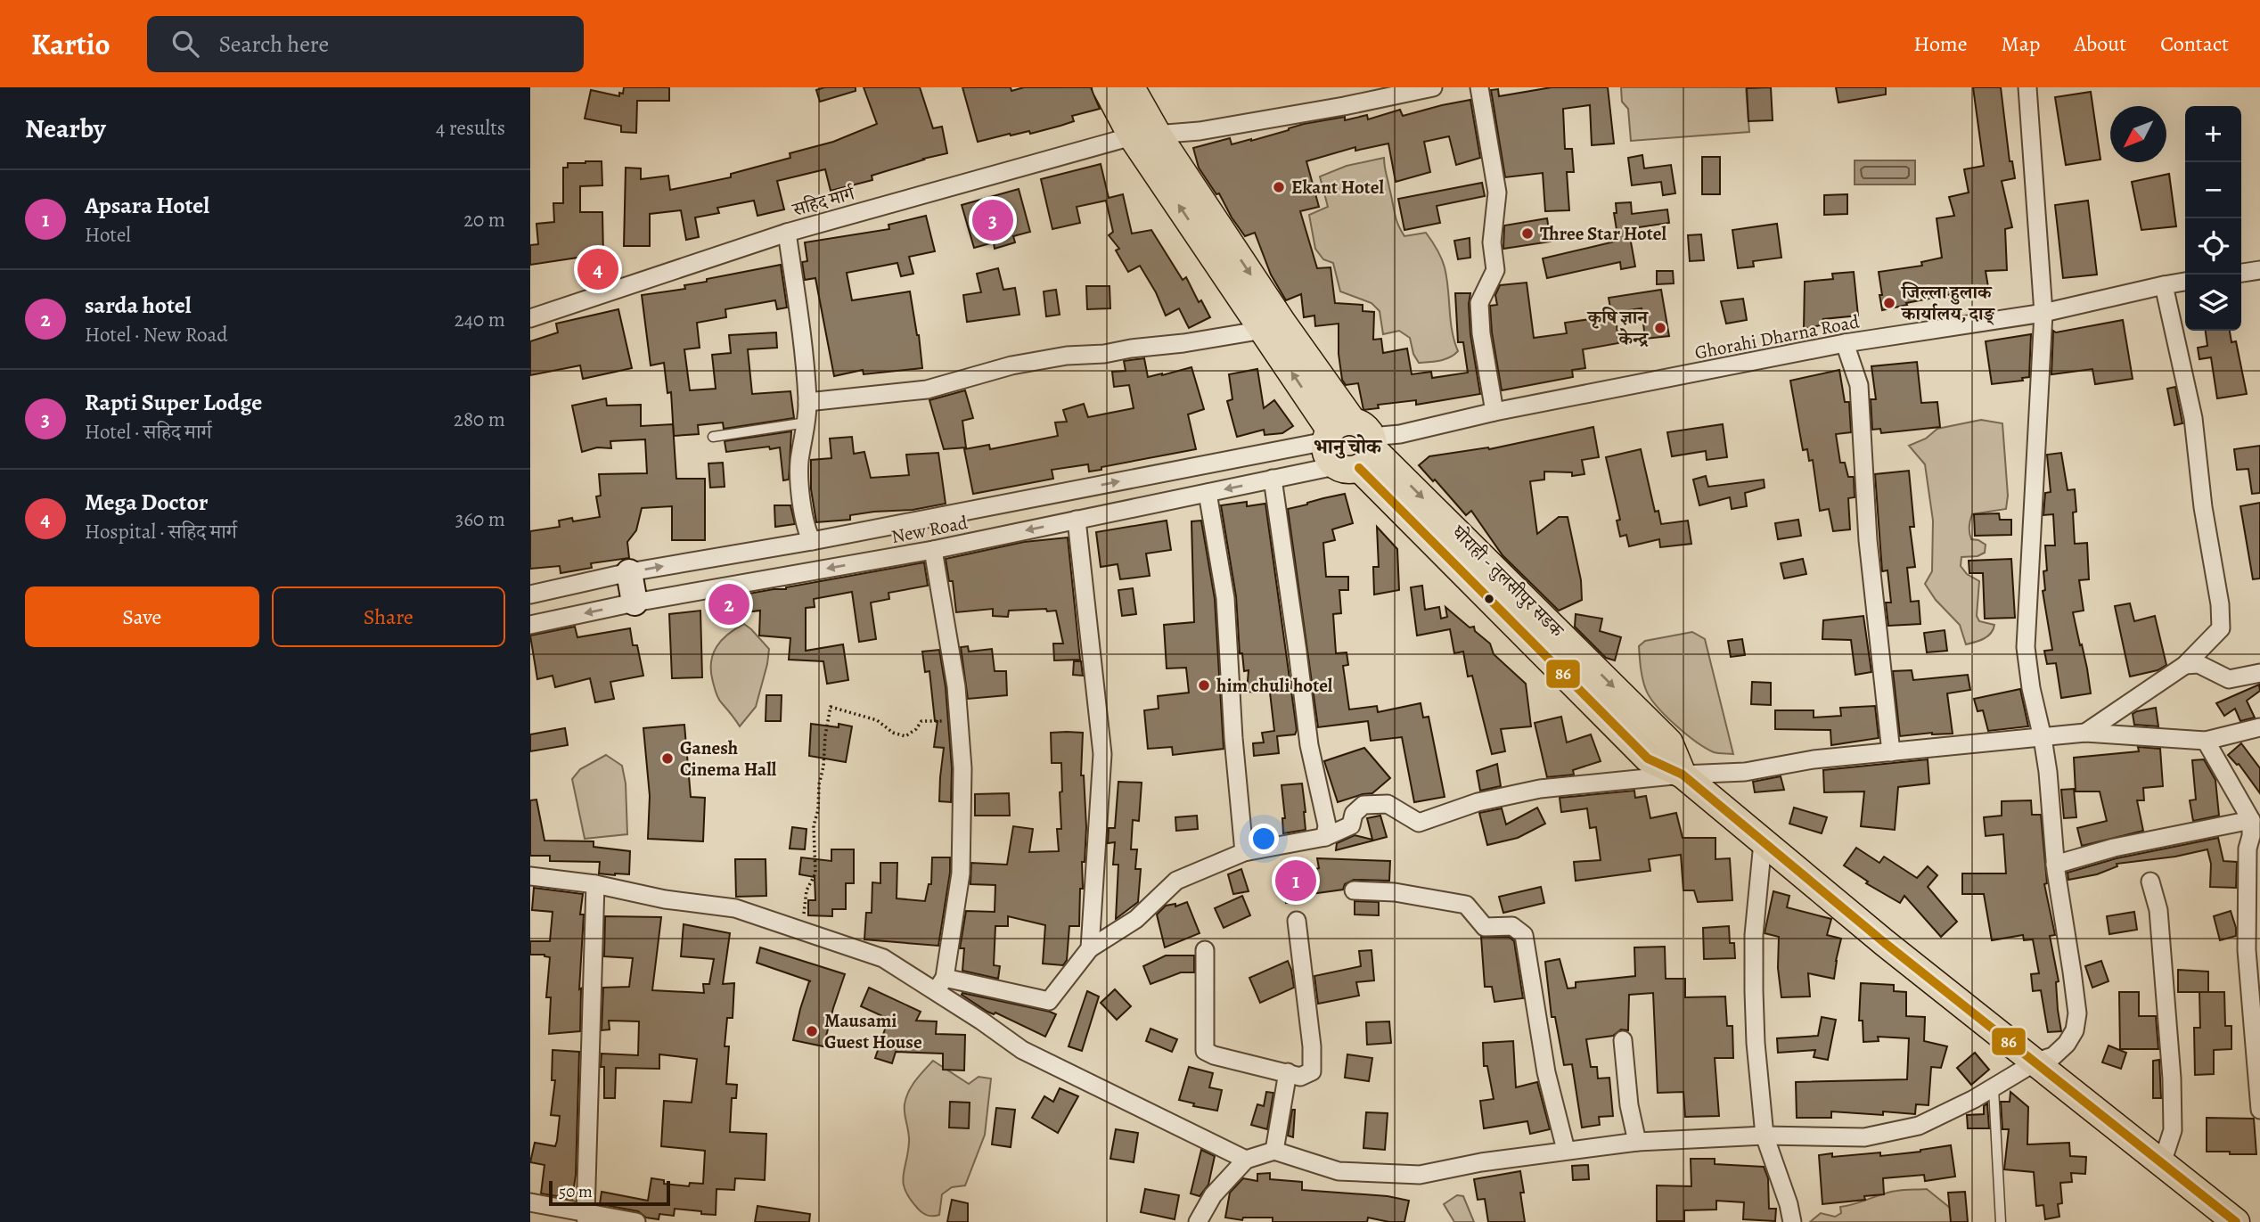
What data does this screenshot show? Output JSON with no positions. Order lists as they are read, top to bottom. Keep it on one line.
{"streets":{"main road":["घोराही - तुलसीपुर सडक"],"street":["सहिद मार्ग","Ghorahi Dharna Road","New Road"]},"crossings":[["Ghorahi Dharna Road","New Road"],["Ghorahi Dharna Road","घोराही - तुलसीपुर सडक"],["New Road","घोराही - तुलसीपुर सडक"]],"districts":["भानु चोक"],"places":["Ekant Hotel","Three Star Hotel","जिल्ला हुलाक कार्यालय, दाङ्","कृषि ज्ञान केन्द्र","him chuli hotel","Ganesh Cinema Hall","Mausami Guest House"],"lines":["transit line 86"],"scale_bar":"50 m","north":"bottom left","page":{"header":"Kartio","search":"Search here","nav":["Home","Map","About","Contact"],"heading":["Nearby","4 results"],"map_buttons":["+","−"],"list":[{"mark":"1","name":"Apsara Hotel","note":"Hotel","value":"20 m"},{"mark":"2","name":"sarda hotel","note":"Hotel · New Road","value":"240 m"},{"mark":"3","name":"Rapti Super Lodge","note":"Hotel · सहिद मार्ग","value":"280 m"},{"mark":"4","name":"Mega Doctor","note":"Hospital · सहिद मार्ग","value":"360 m"}],"pins":["3","4","2","1"],"buttons":["Save","Share"],"scale":"50 m"}}
